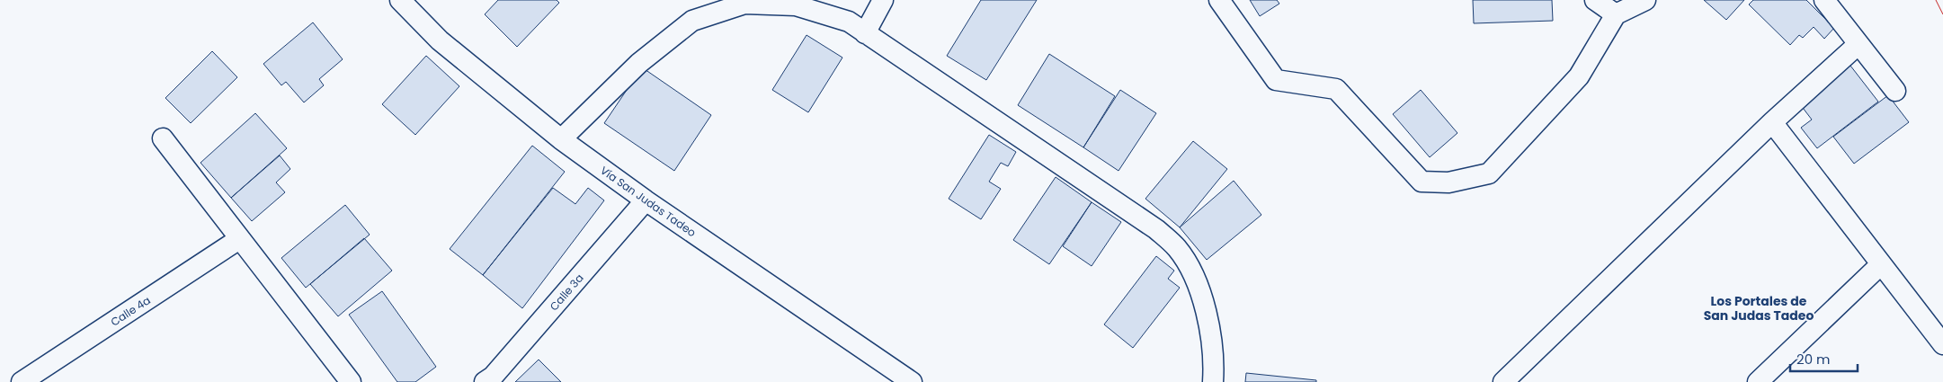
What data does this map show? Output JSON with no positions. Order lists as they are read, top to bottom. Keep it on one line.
{"streets":{"street":["Vía San Judas Tadeo","Calle 3a","Calle 4a"]},"crossings":[["Vía San Judas Tadeo","Calle 3a"]],"districts":["Los Portales de San Judas Tadeo"],"scale_bar":"20 m"}
